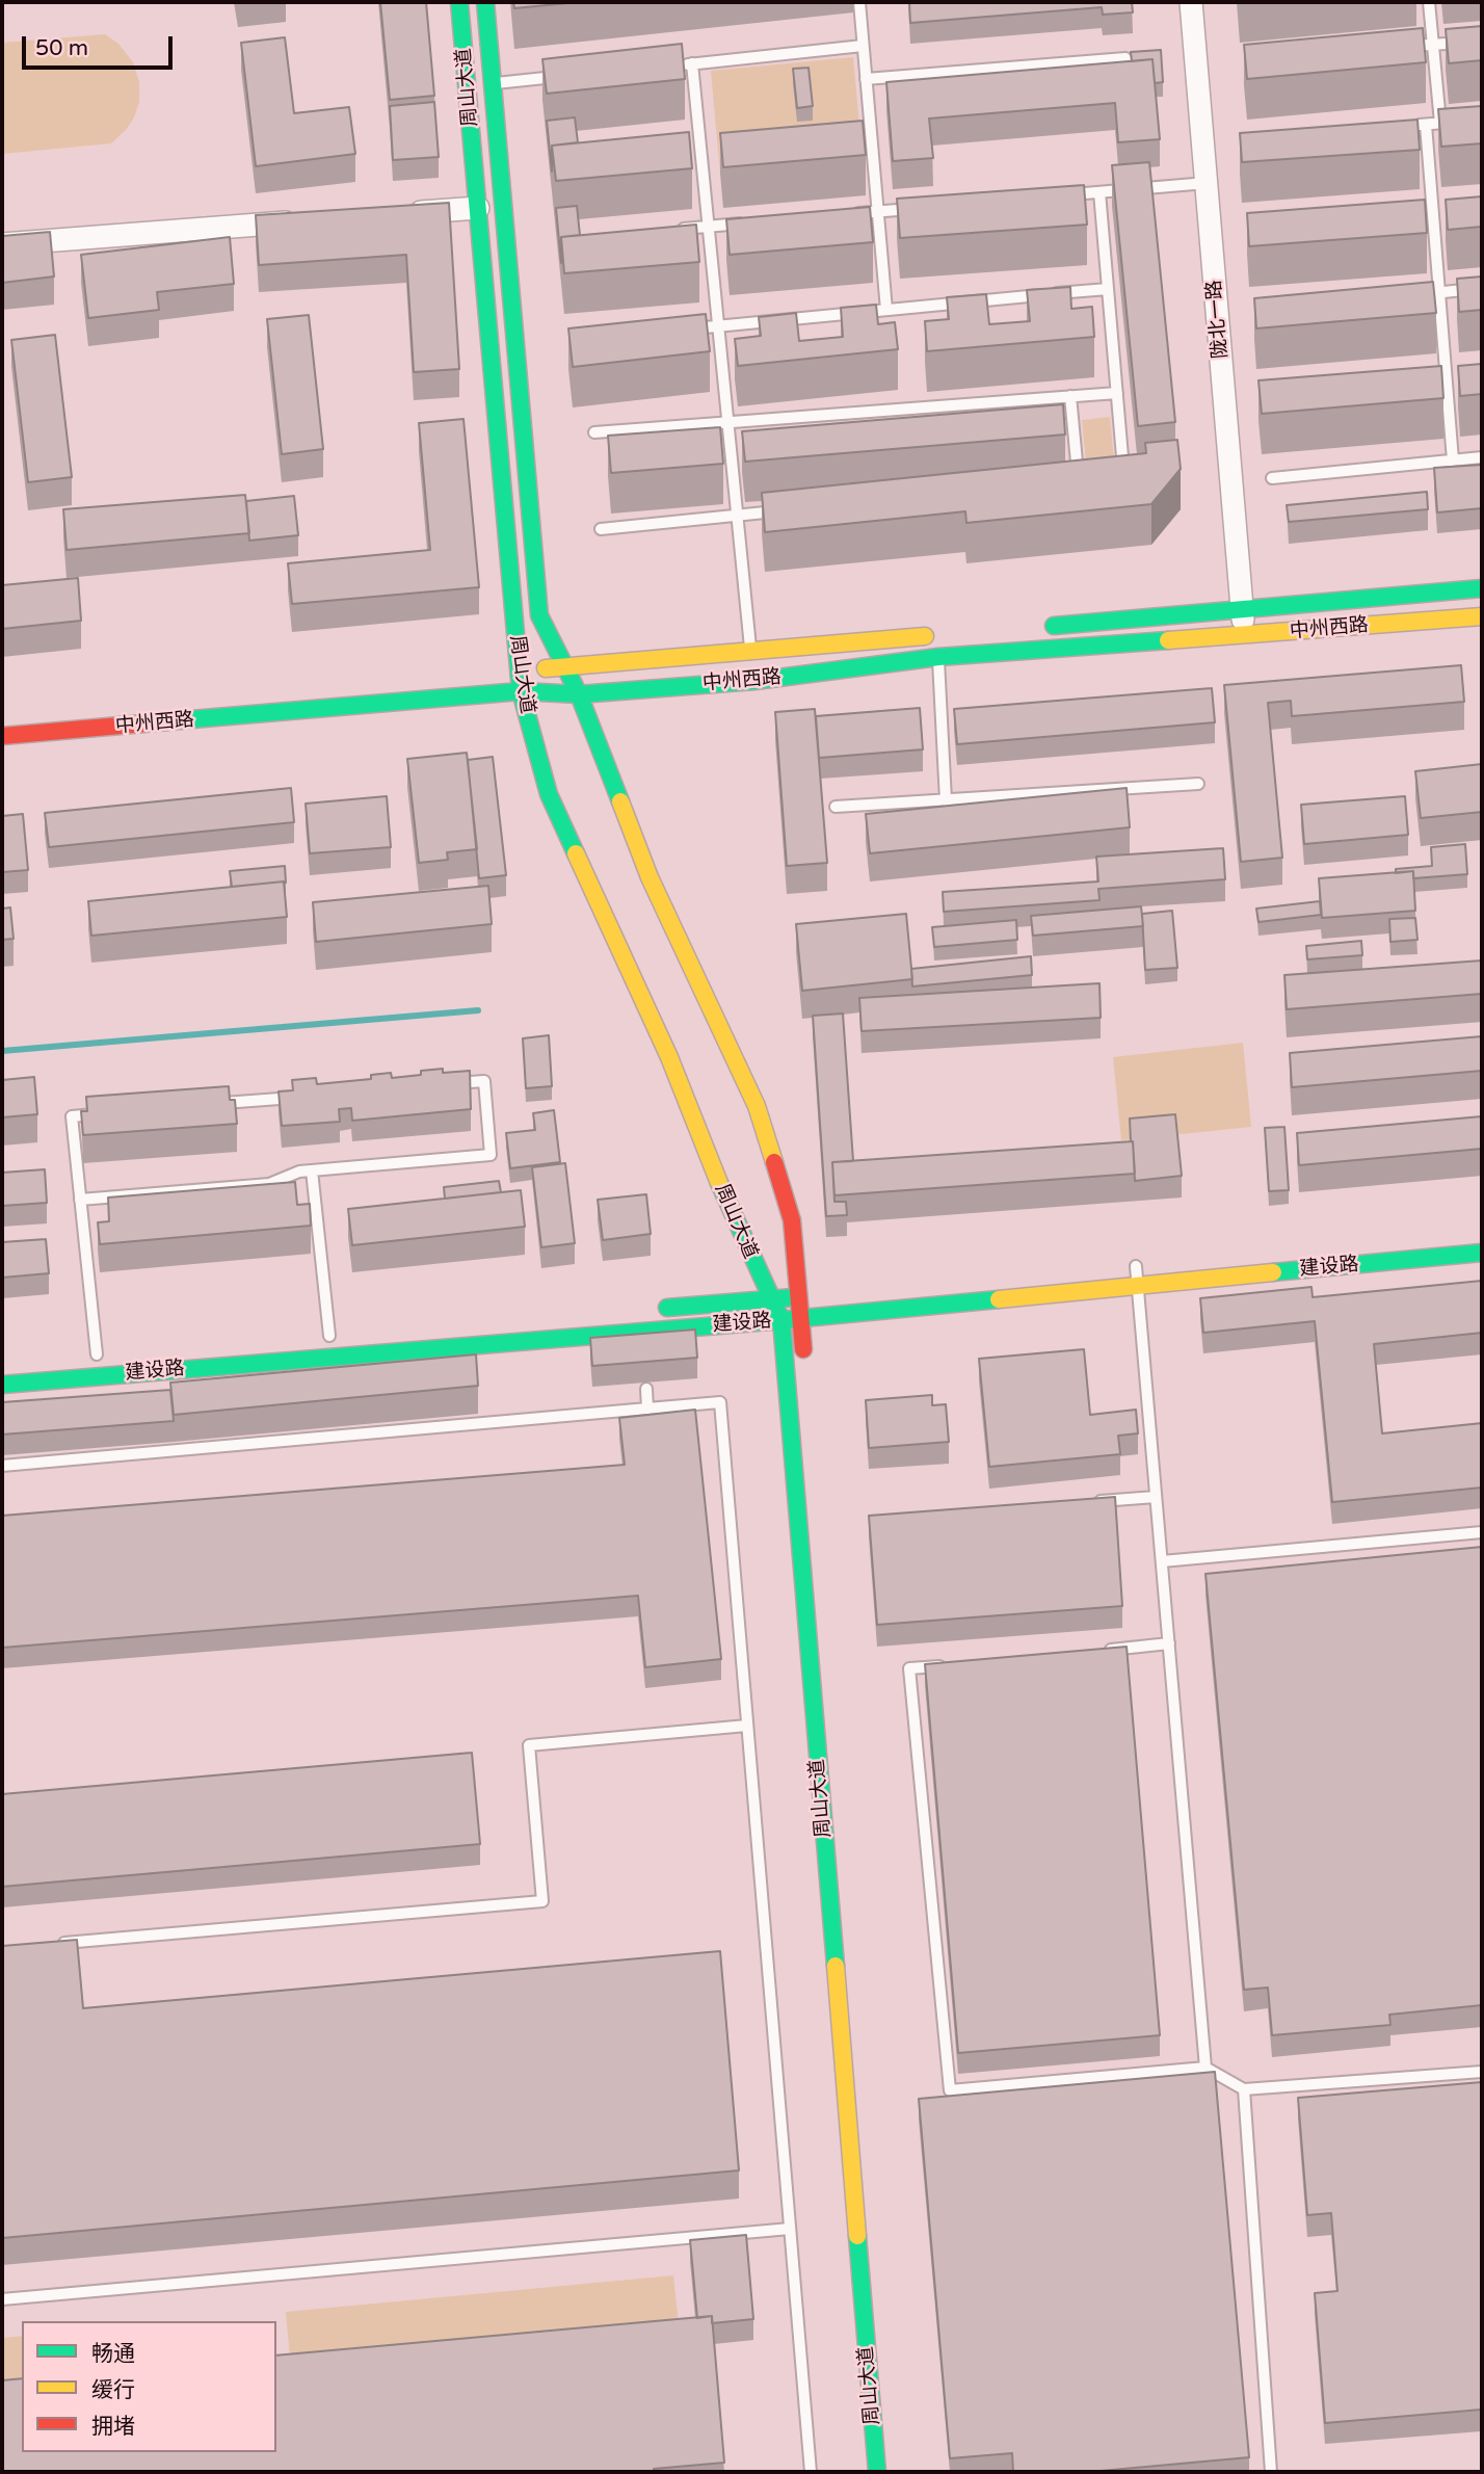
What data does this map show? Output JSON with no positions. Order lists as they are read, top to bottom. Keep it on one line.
{"streets":{"main road":["周山大道","中州西路","建设路"],"street":["陇北一路"]},"crossings":[["周山大道","中州西路"],["周山大道","建设路"],["陇北一路","中州西路"]],"legend":["畅通","缓行","拥堵"],"scale_bar":"50 m"}
